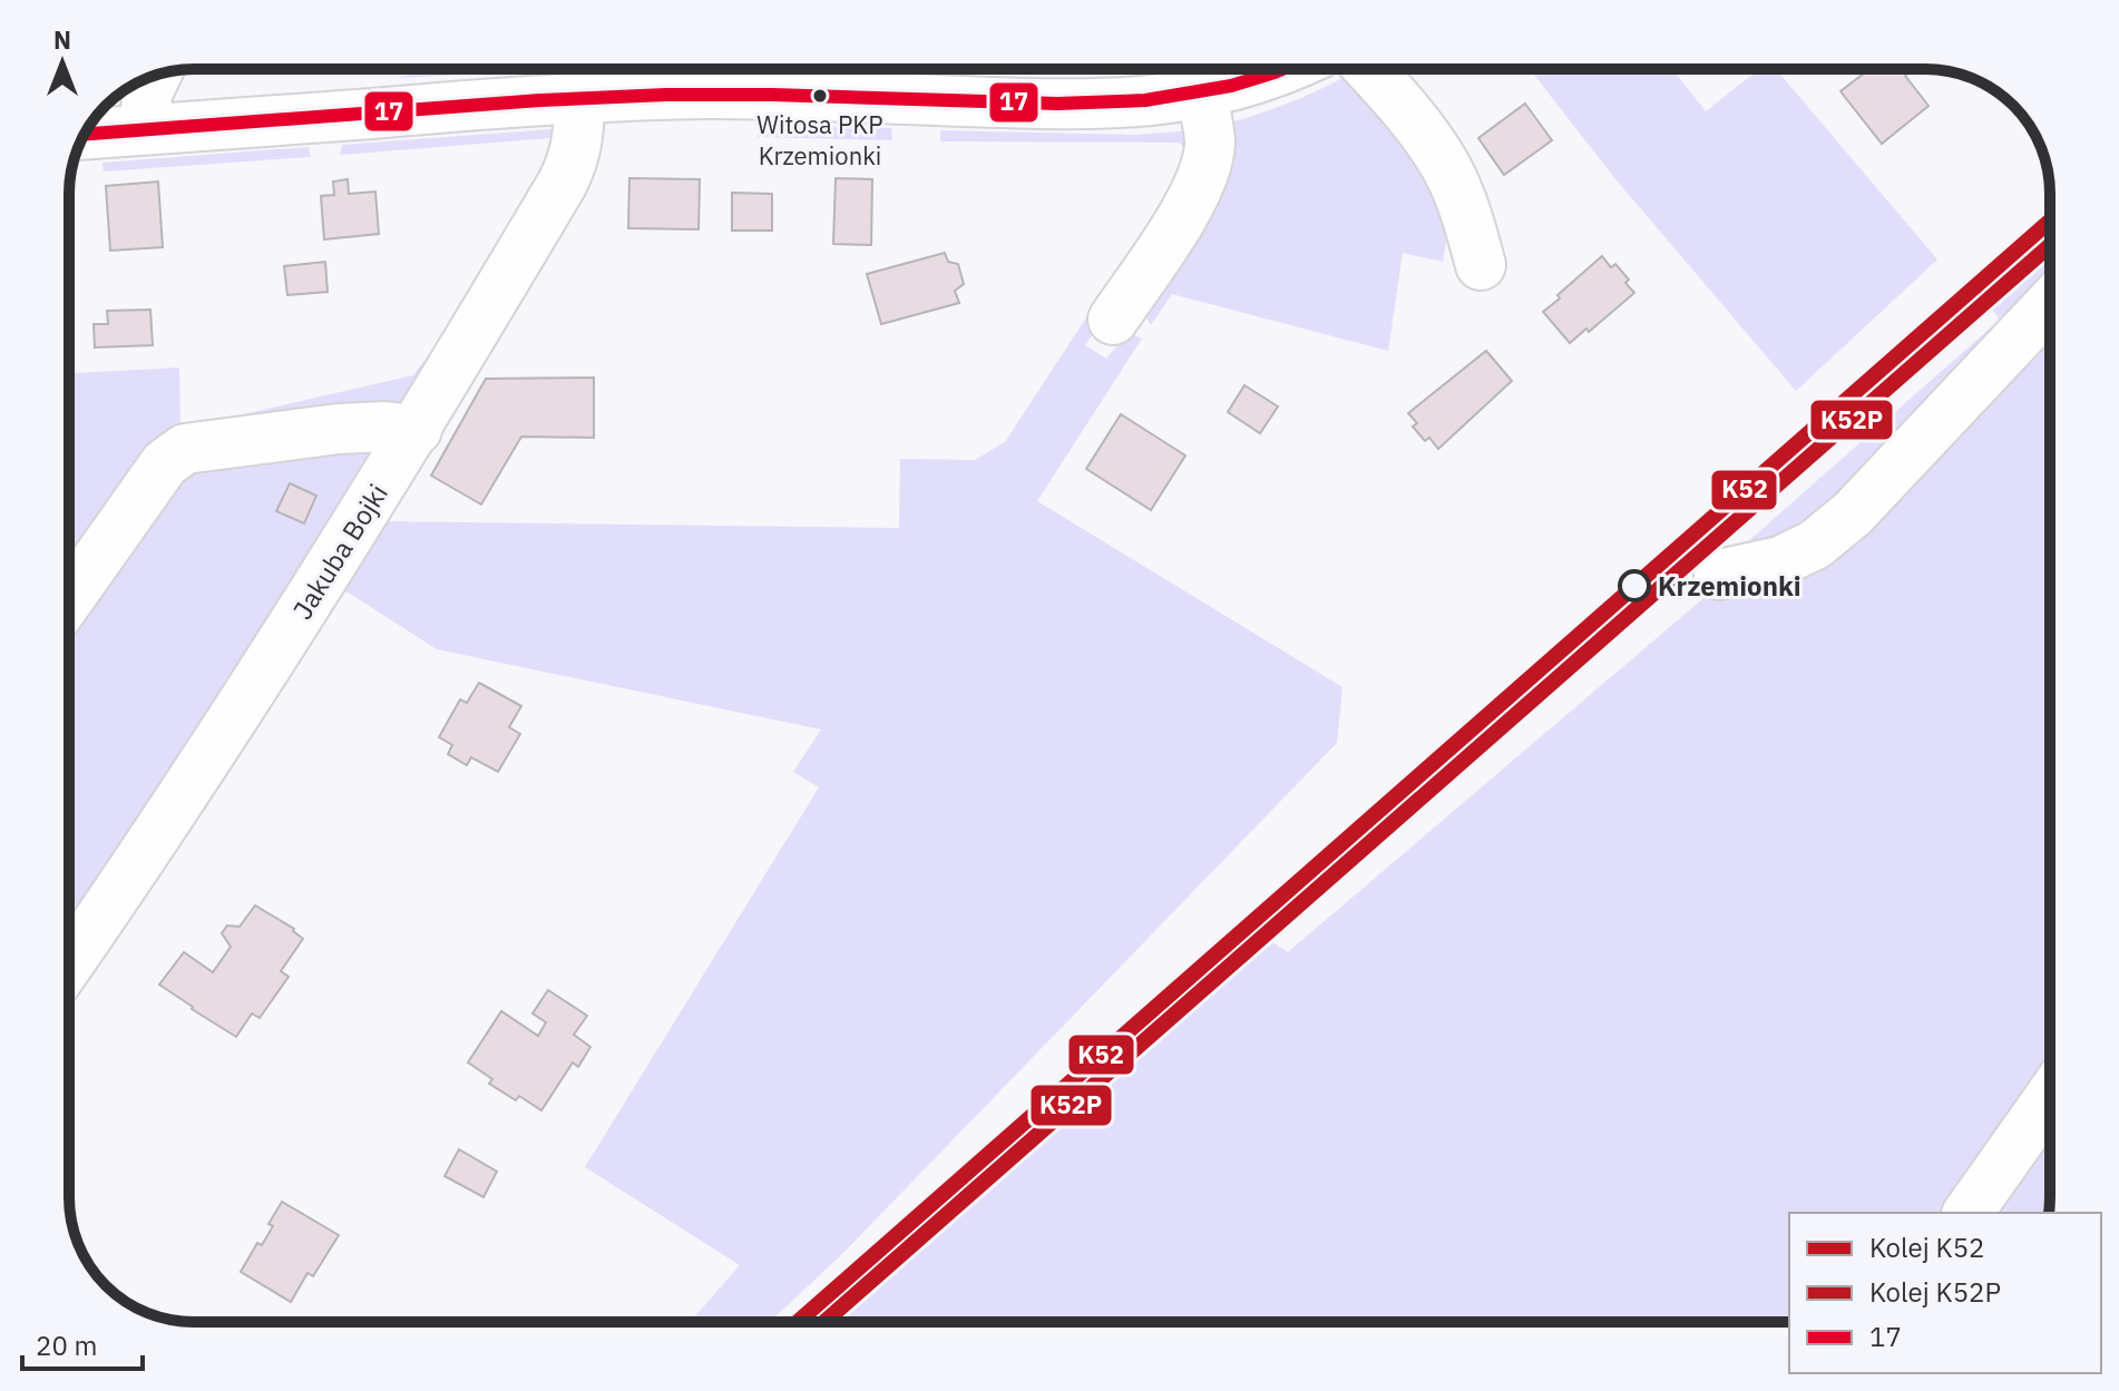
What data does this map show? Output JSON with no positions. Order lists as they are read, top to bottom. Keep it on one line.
{"streets":{"street":["Jakuba Bojki"]},"places":["Witosa PKP Krzemionki","Krzemionki"],"lines":["transit line 17","rail line K52","rail line K52P"],"legend":["Kolej K52","Kolej K52P","17"],"scale_bar":"20 m","north":"top"}
